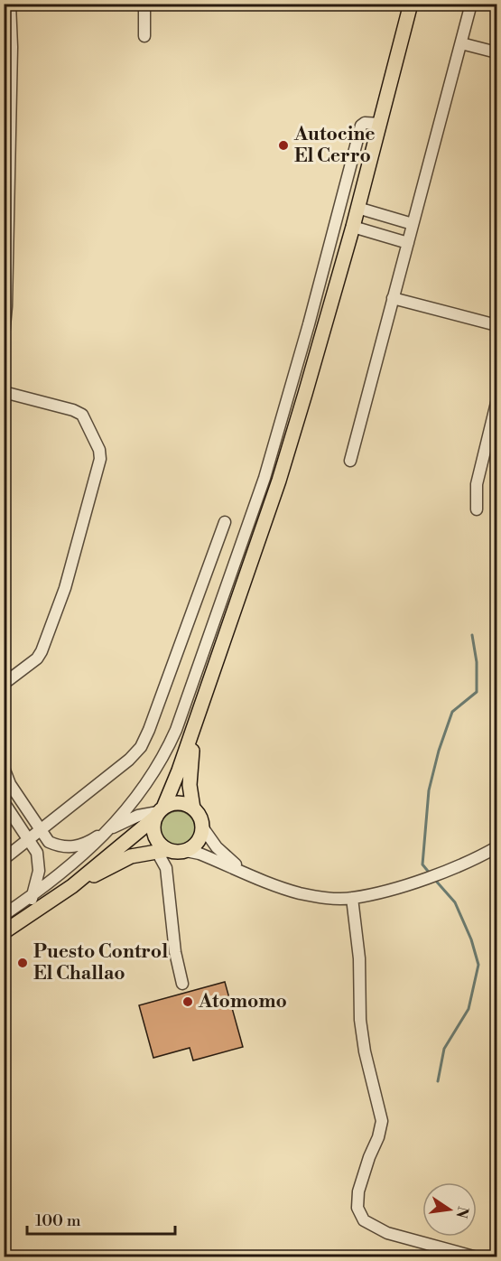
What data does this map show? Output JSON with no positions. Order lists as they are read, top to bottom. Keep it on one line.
{"places":["Autocine El Cerro","Puesto Control El Challao","Atomomo"],"scale_bar":"100 m","north":"right"}
